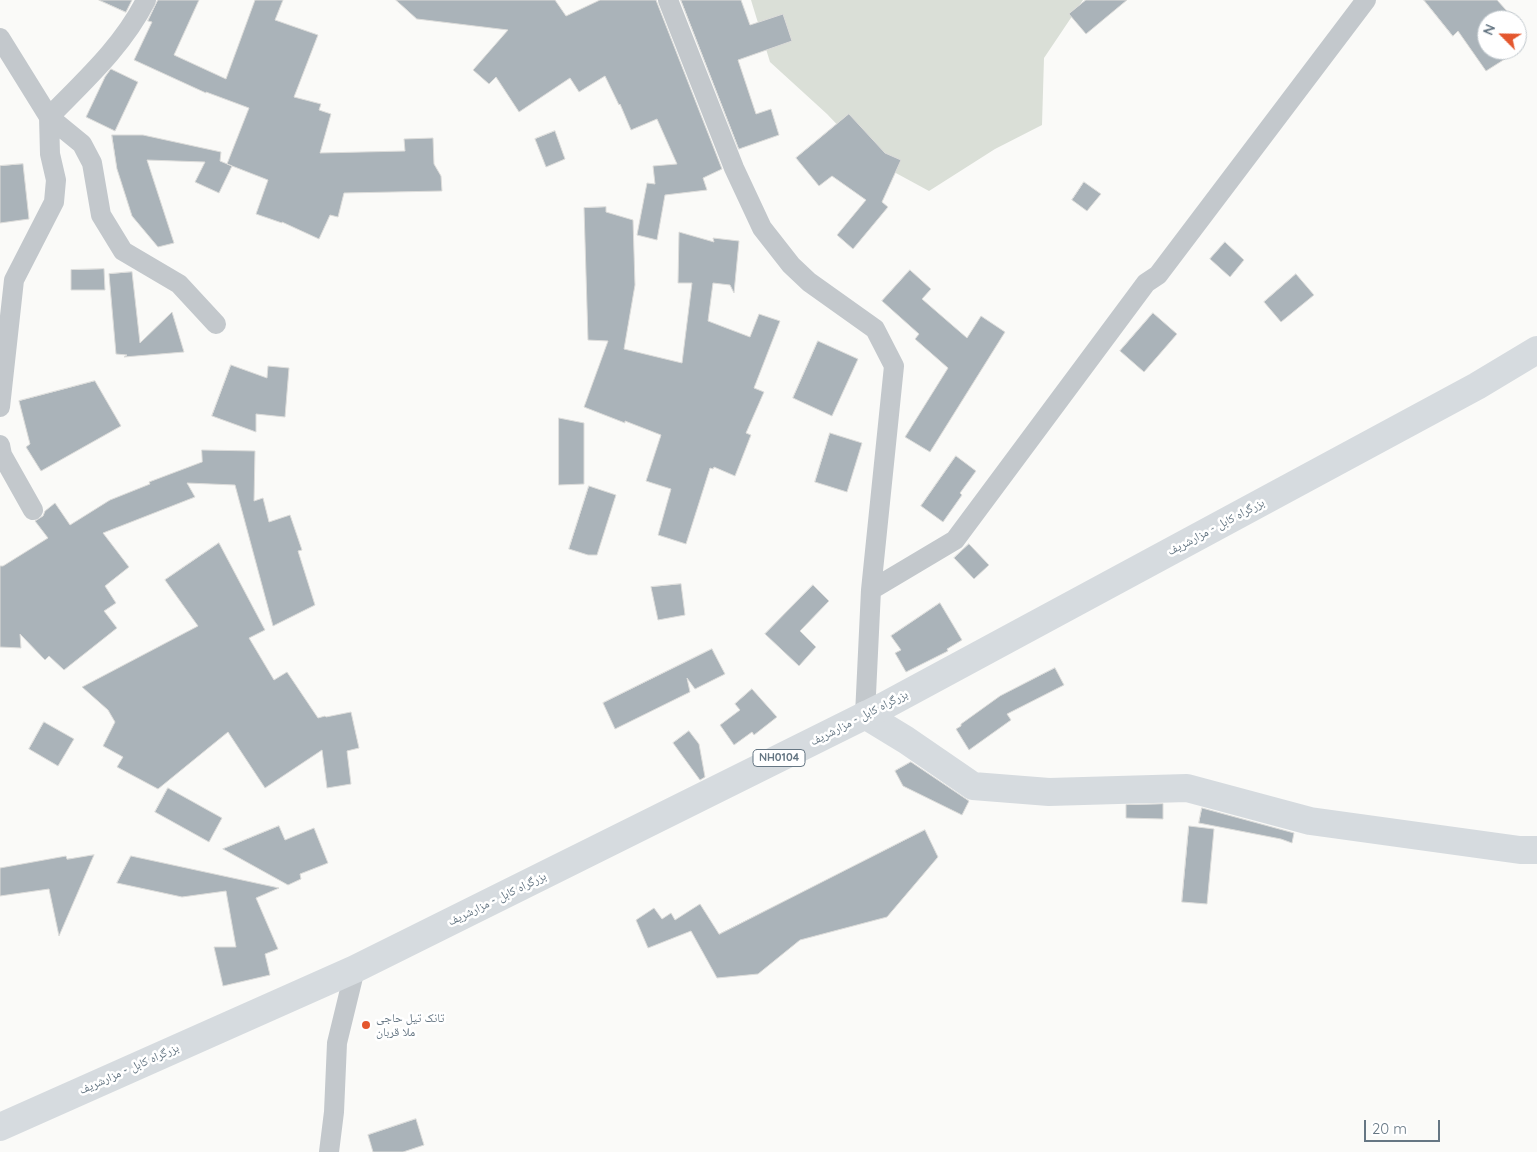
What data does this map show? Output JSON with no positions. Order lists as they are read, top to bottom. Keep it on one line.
{"streets":{"main road":["بزرگراه کابل - مزارشریف","NH0104"]},"places":["تانک تیل حاجی ملا قربان"],"scale_bar":"20 m","north":"top left"}
